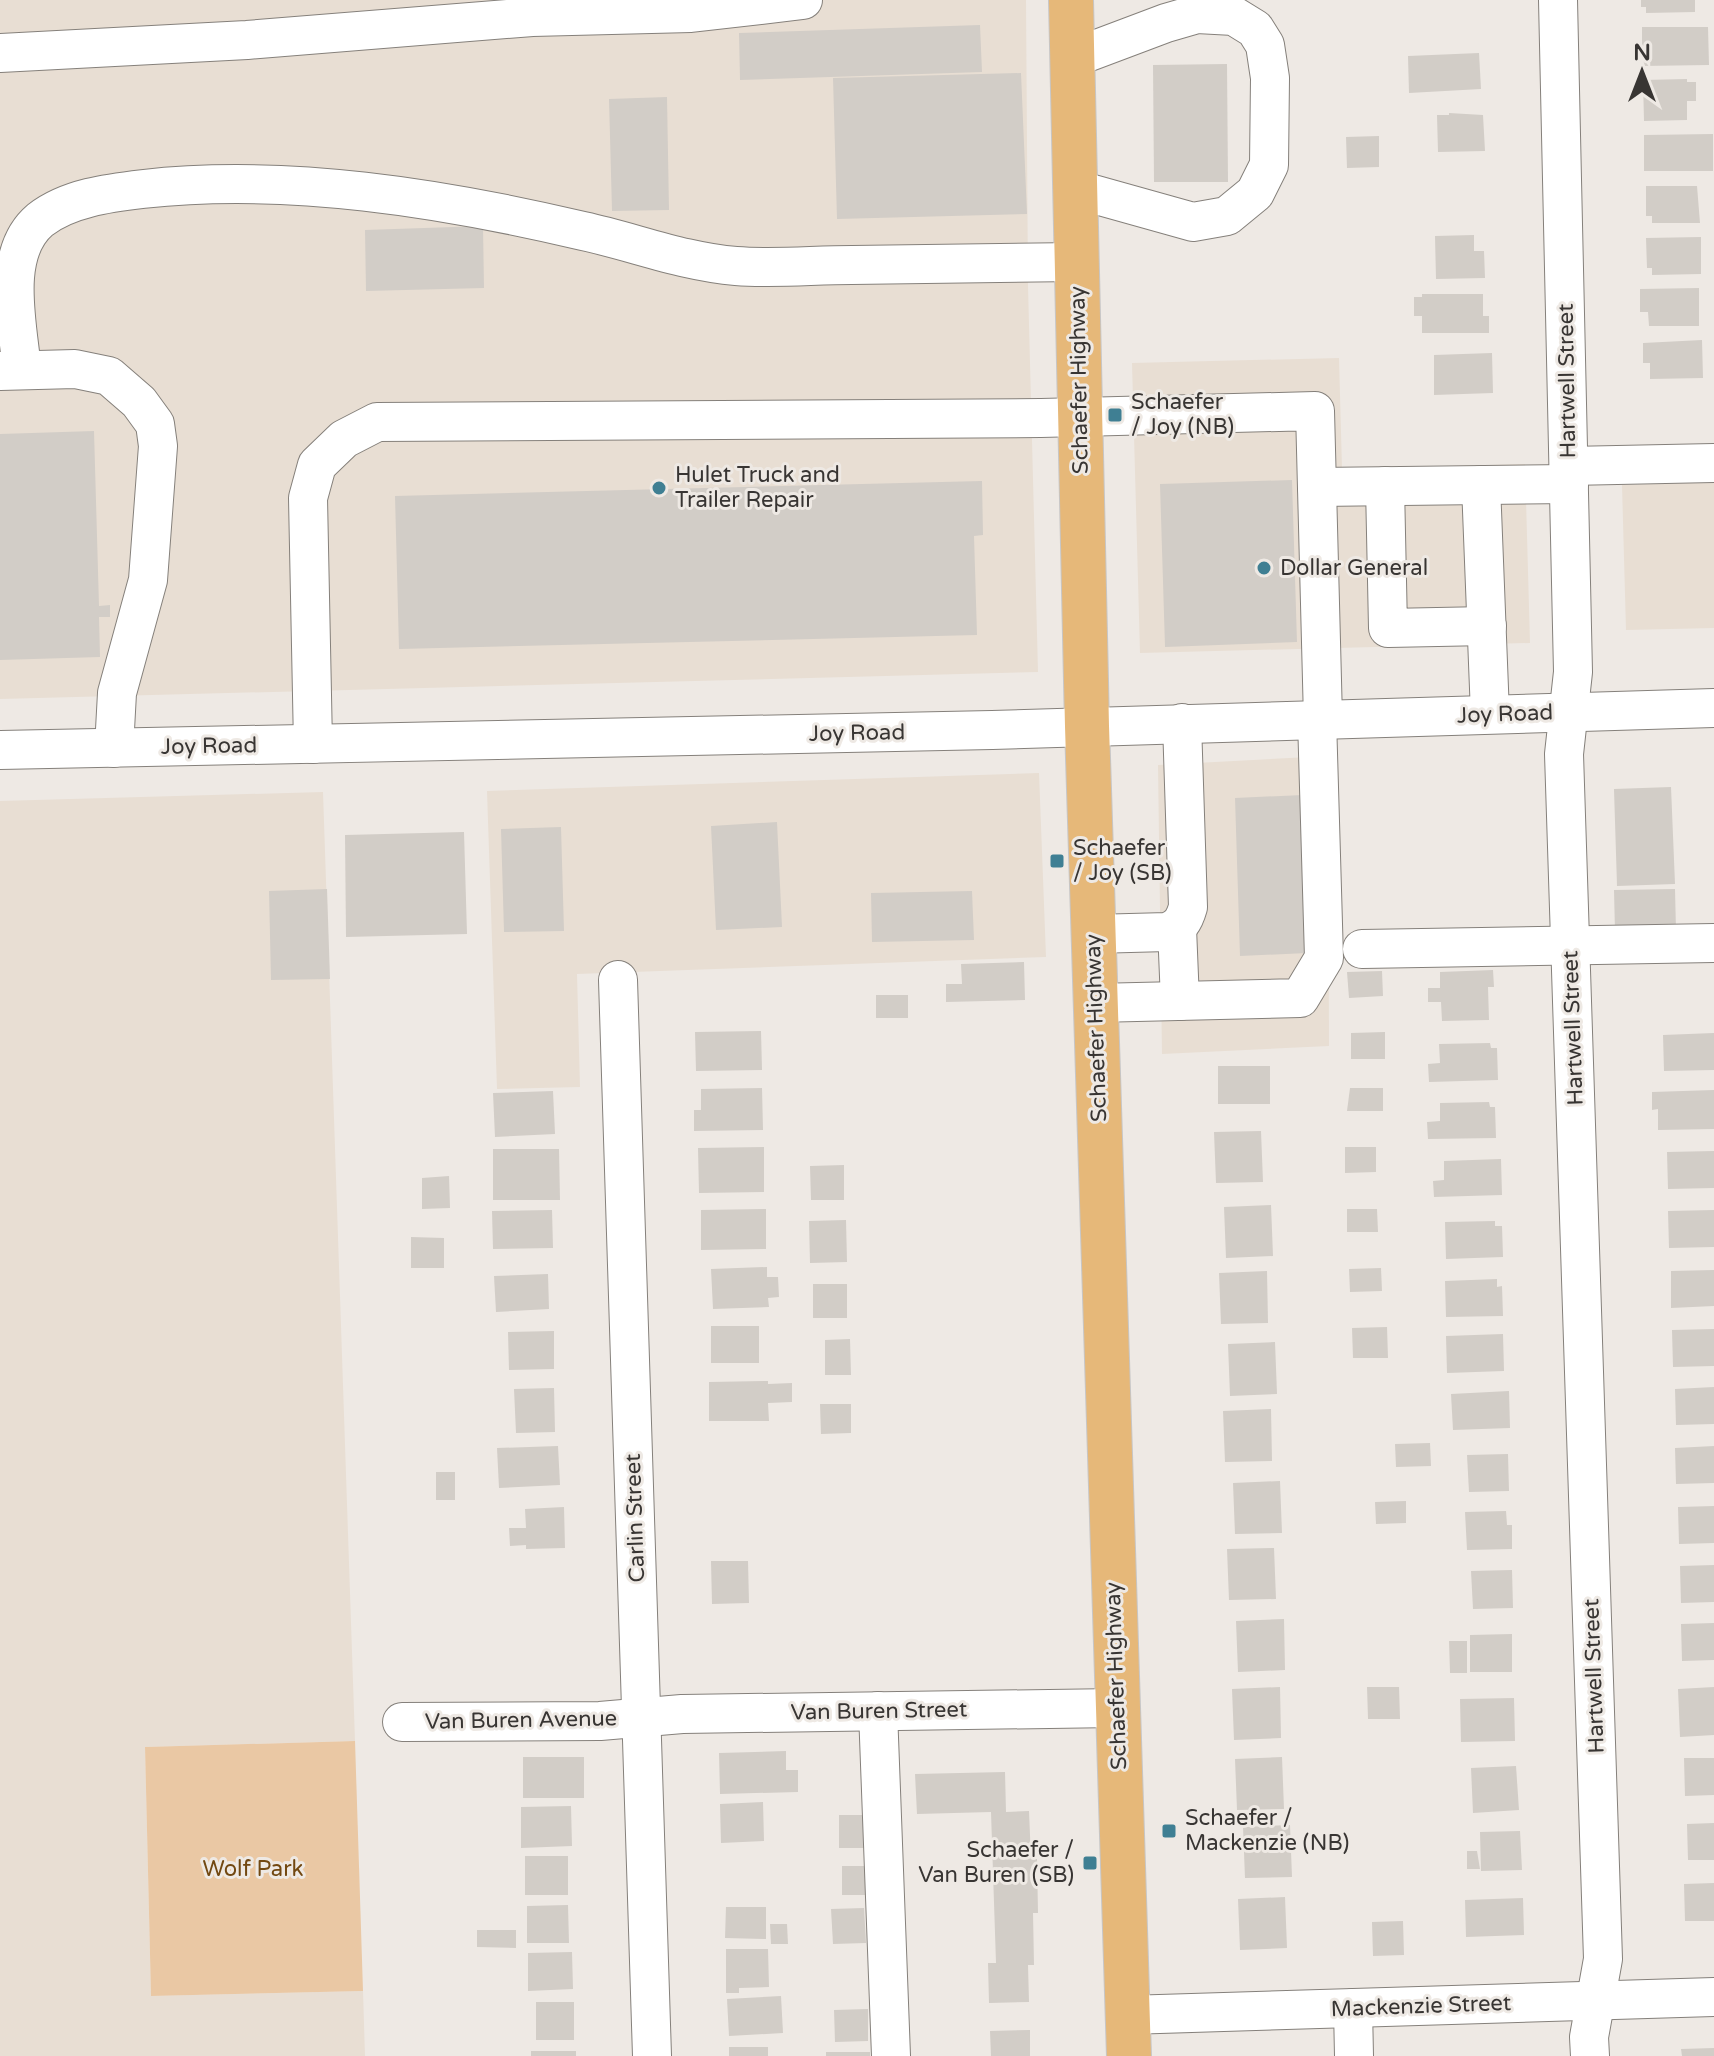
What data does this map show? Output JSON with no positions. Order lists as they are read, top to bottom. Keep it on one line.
{"streets":{"main road":["Schaefer Highway"],"street":["Hartwell Street","Joy Road","Carlin Street","Van Buren Street","Van Buren Avenue","Mackenzie Street"]},"crossings":[["Schaefer Highway","Joy Road"],["Schaefer Highway","Van Buren Street"],["Schaefer Highway","Mackenzie Street"],["Hartwell Street","Joy Road"],["Hartwell Street","Mackenzie Street"],["Carlin Street","Van Buren Street"],["Carlin Street","Van Buren Avenue"],["Van Buren Street","Van Buren Avenue"]],"parks":["Wolf Park"],"places":{"transit":["Schaefer / Joy (NB)","Schaefer / Joy (SB)","Schaefer / Mackenzie (NB)","Schaefer / Van Buren (SB)"],"other":["Hulet Truck and Trailer Repair","Dollar General"]},"north":"top"}
